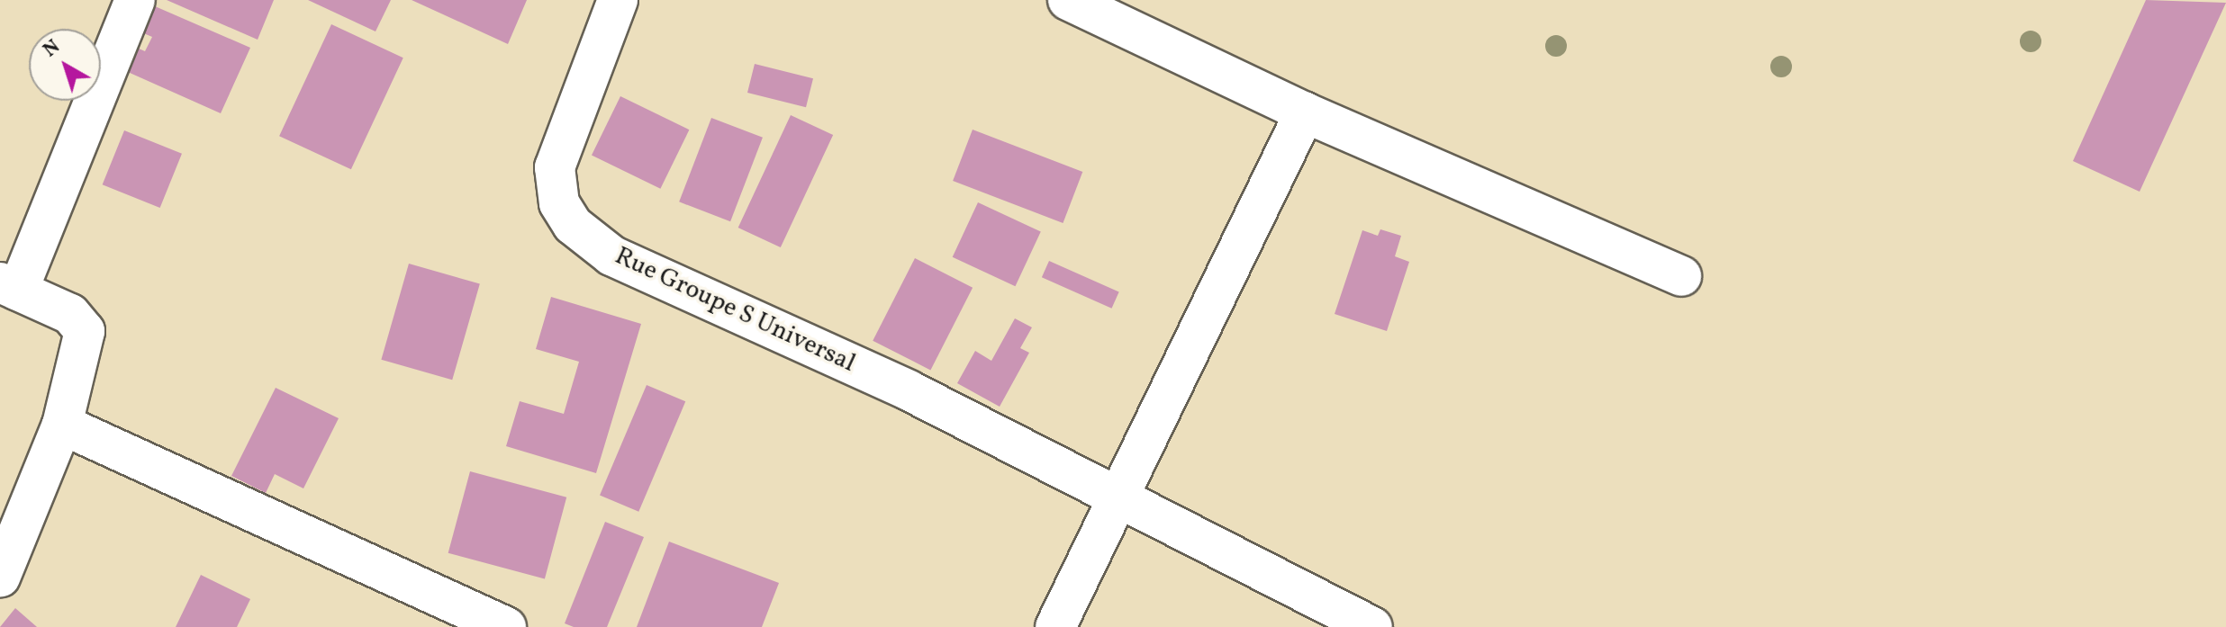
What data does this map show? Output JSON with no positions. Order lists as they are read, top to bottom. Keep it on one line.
{"streets":{"street":["Rue Groupe S Universal"]},"north":"top left"}
